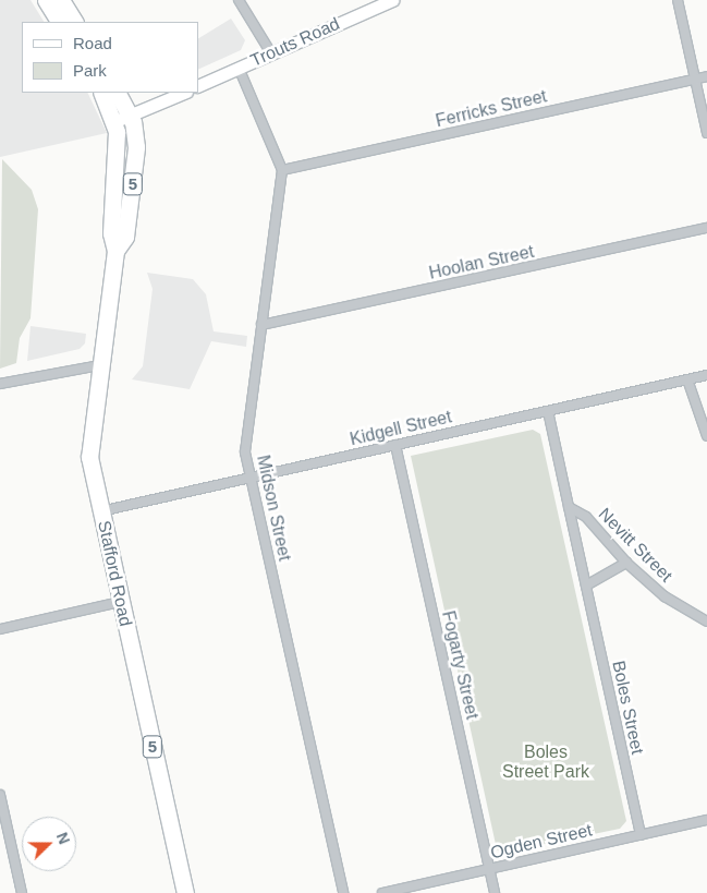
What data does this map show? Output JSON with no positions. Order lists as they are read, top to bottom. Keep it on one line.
{"streets":{"highway":["5","Stafford Road"],"street":["Trouts Road","Ferricks Street","Hoolan Street","Kidgell Street","Midson Street","Nevitt Street","Fogarty Street","Boles Street","Ogden Street"]},"crossings":[["Ferricks Street","Midson Street"],["Hoolan Street","Midson Street"],["Kidgell Street","Midson Street"],["Kidgell Street","Stafford Road"],["Kidgell Street","Fogarty Street"],["Nevitt Street","Boles Street"],["Fogarty Street","Ogden Street"],["Boles Street","Ogden Street"]],"parks":["Boles Street Park"],"legend":["Road","Park"],"north":"right"}
